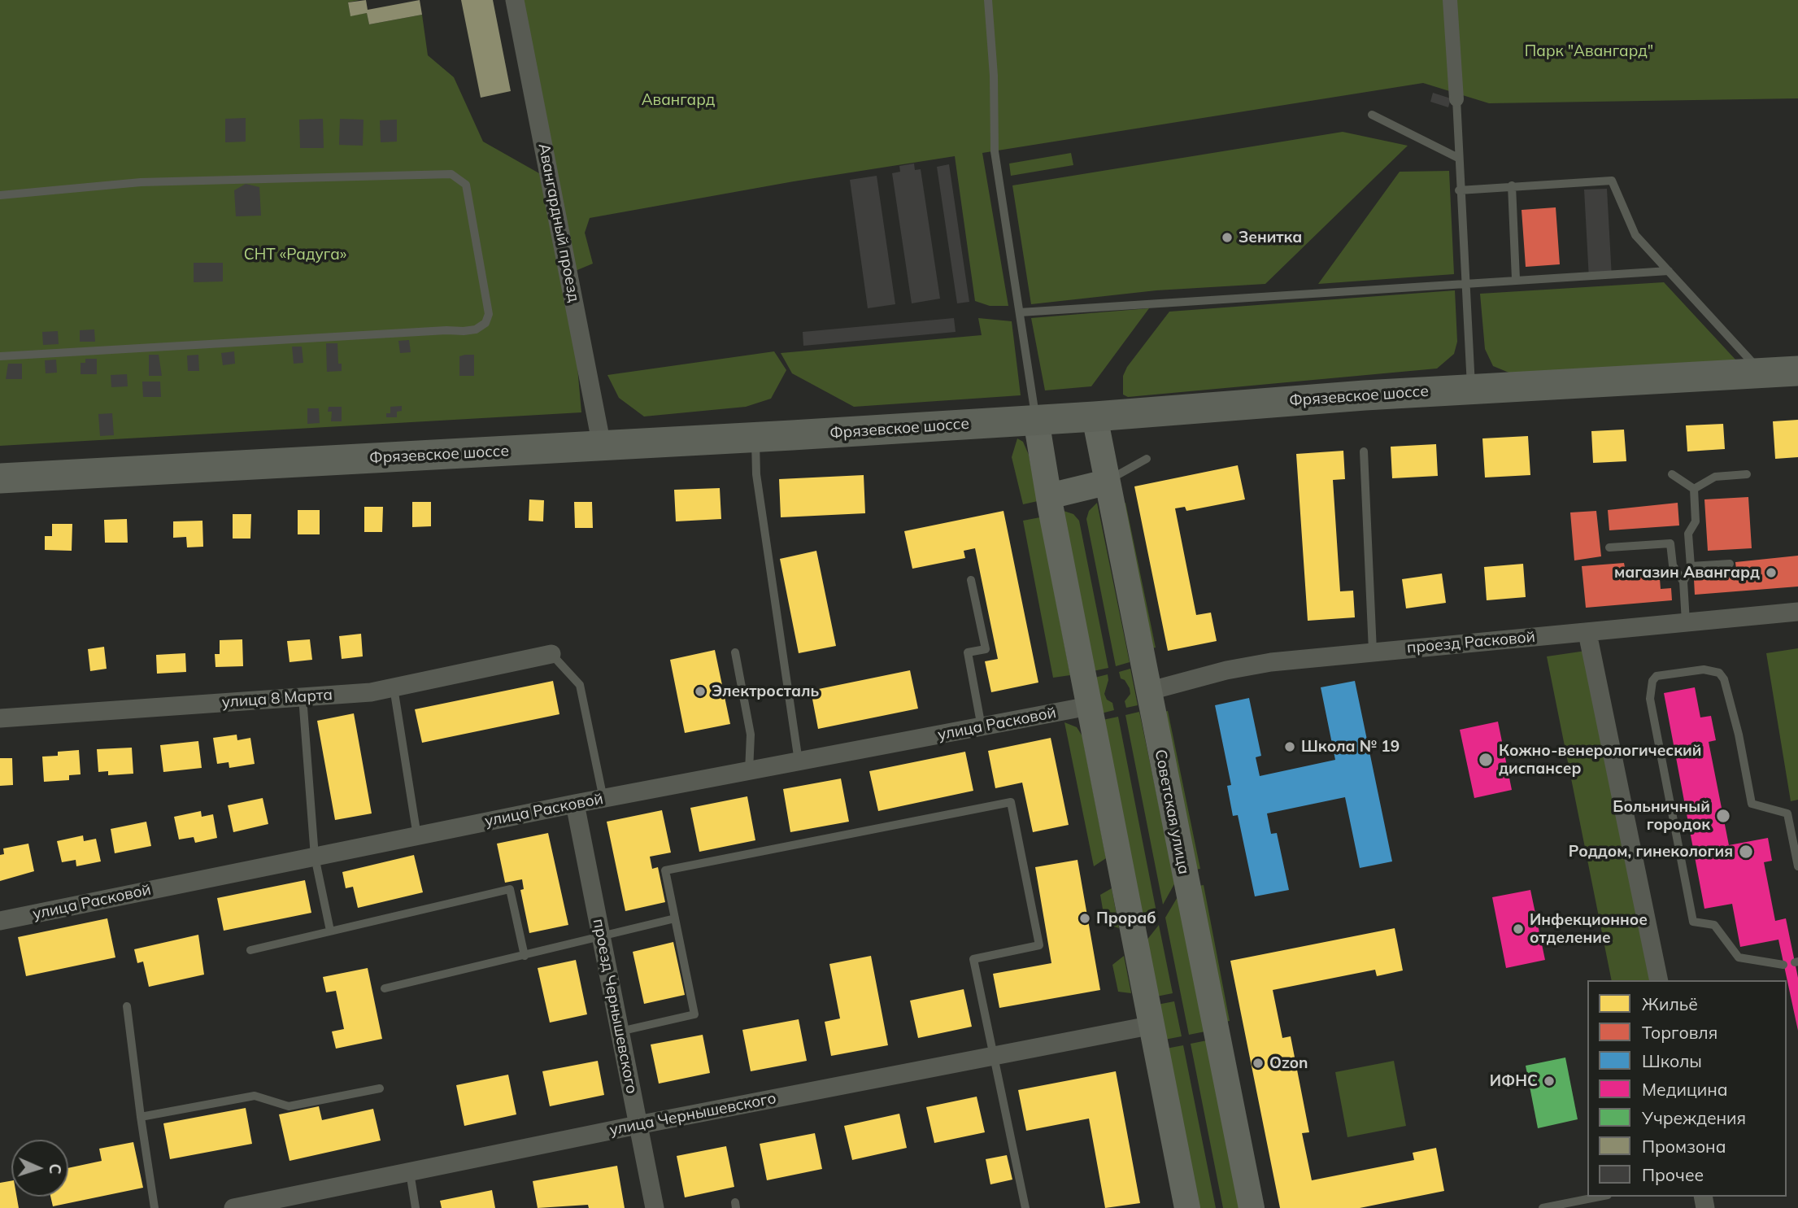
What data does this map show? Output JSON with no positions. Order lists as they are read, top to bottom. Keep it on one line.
{"streets":{"highway":["Фрязевское шоссе"],"main road":["Советская улица"],"street":["Авангардный проезд","проезд Расковой","улица 8 Марта","улица Расковой","проезд Чернышевского","улица Чернышевского"]},"crossings":[["Авангардный проезд","Фрязевское шоссе"],["Фрязевское шоссе","Советская улица"],["проезд Расковой","Советская улица"],["улица Расковой","проезд Чернышевского"],["проезд Чернышевского","улица Чернышевского"]],"parks":["Парк \"Авангард\"","Авангард","СНТ «Радуга»"],"places":["Зенитка","магазин Авангард","Электросталь","Школа № 19","Кожно-венерологический диспансер","Больничный городок","Роддом, гинекология","Прораб","Инфекционное отделение","Ozon","ИФНС"],"legend":["Жильё","Торговля","Школы","Медицина","Учреждения","Промзона","Прочее"],"north":"right"}
